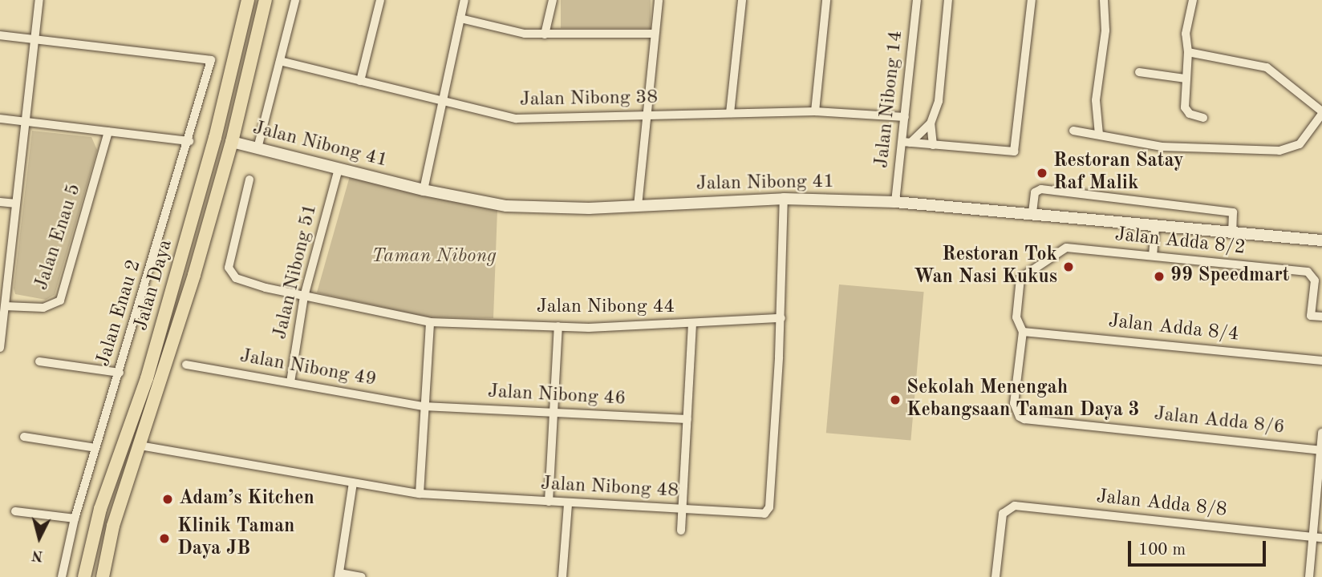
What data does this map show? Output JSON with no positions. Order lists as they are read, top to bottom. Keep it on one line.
{"streets":{"main road":["Jalan Nibong 41","Jalan Daya"],"street":["Jalan Nibong 38","Jalan Nibong 14","Jalan Enau 5","Jalan Adda 8/2","Jalan Nibong 51","Jalan Nibong 44","Jalan Enau 2","Jalan Adda 8/4","Jalan Nibong 49","Jalan Nibong 46","Jalan Adda 8/6","Jalan Nibong 48","Jalan Adda 8/8"]},"crossings":[["Jalan Nibong 38","Jalan Nibong 14"],["Jalan Nibong 14","Jalan Nibong 41"],["Jalan Nibong 41","Jalan Nibong 51"],["Jalan Nibong 41","Jalan Daya"],["Jalan Nibong 41","Jalan Nibong 48"],["Jalan Adda 8/2","Jalan Adda 8/4"],["Jalan Adda 8/2","Jalan Adda 8/6"],["Jalan Nibong 51","Jalan Nibong 44"],["Jalan Nibong 51","Jalan Nibong 49"],["Jalan Daya","Jalan Nibong 48"],["Jalan Nibong 44","Jalan Nibong 48"],["Jalan Adda 8/4","Jalan Adda 8/6"],["Jalan Nibong 49","Jalan Nibong 46"]],"parks":["Taman Nibong"],"places":["Restoran Satay Raf Malik","Restoran Tok Wan Nasi Kukus","99 Speedmart","Sekolah Menengah Kebangsaan Taman Daya 3","Adam’s Kitchen","Klinik Taman Daya JB"],"scale_bar":"100 m","north":"bottom"}
